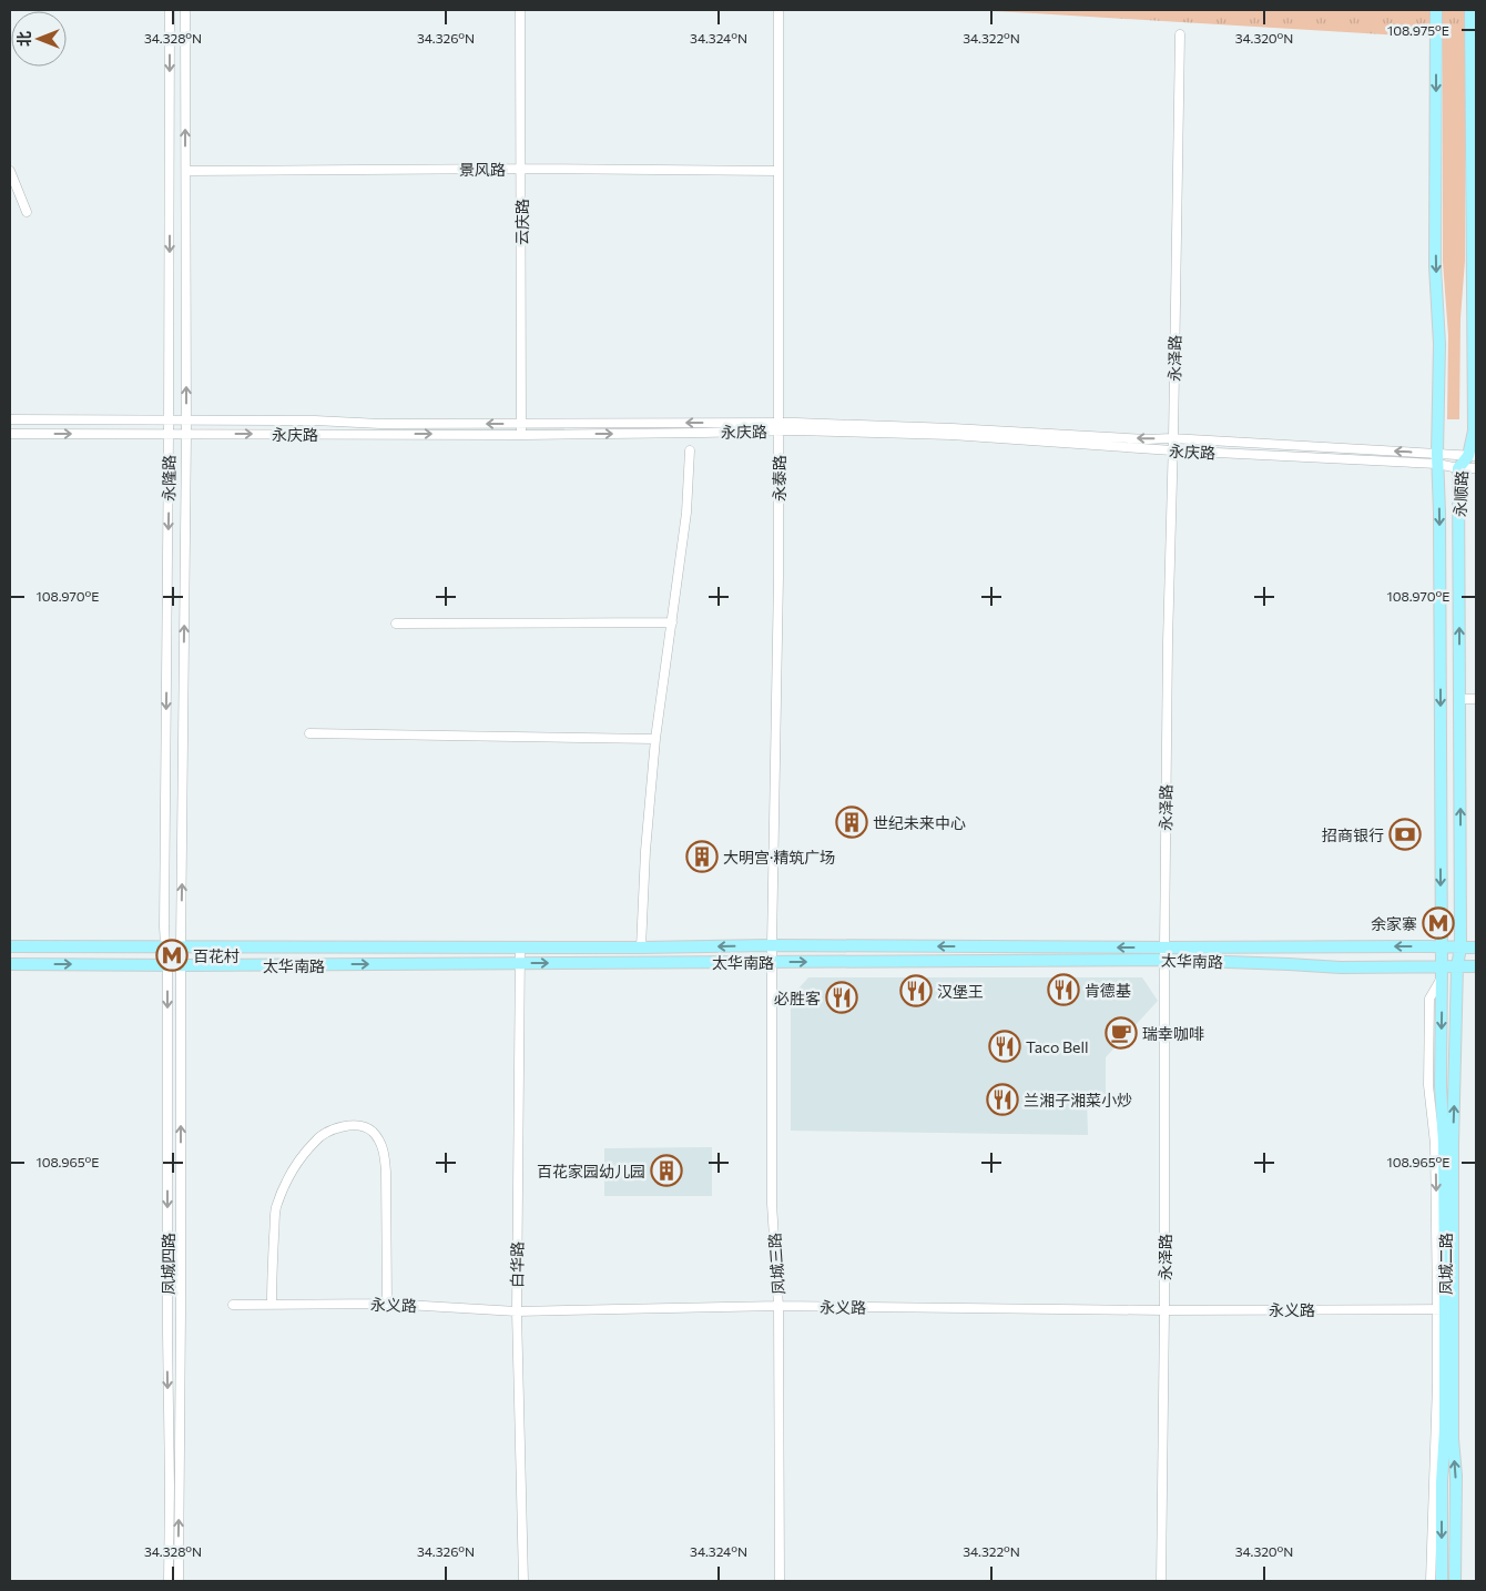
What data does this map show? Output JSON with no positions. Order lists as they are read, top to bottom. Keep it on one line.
{"streets":{"main road":["永顺路","太华南路","凤城二路"],"street":["景风路","云庆路","永泽路","永庆路","永隆路","永泰路","凤城四路","凤城三路","白华路","永义路"]},"crossings":[["景风路","云庆路"],["景风路","永隆路"],["景风路","永泰路"],["云庆路","永庆路"],["永泽路","永庆路"],["永泽路","太华南路"],["永泽路","永义路"],["永庆路","永隆路"],["永庆路","永泰路"],["永庆路","永顺路"],["永隆路","太华南路"],["永隆路","凤城四路"],["永泰路","太华南路"],["永泰路","凤城三路"],["永顺路","太华南路"],["永顺路","凤城二路"],["太华南路","凤城四路"],["太华南路","凤城三路"],["太华南路","凤城二路"],["太华南路","白华路"],["凤城三路","永义路"],["凤城二路","永义路"],["白华路","永义路"]],"places":{"building":["世纪未来中心","大明宫·精筑广场","百花家园幼儿园"],"bank":["招商银行"],"metro station":["余家寨","百花村"],"restaurant":["肯德基","汉堡王","必胜客","Taco Bell","兰湘子湘菜小炒"],"cafe":["瑞幸咖啡"]},"north":"left","coordinates":["108.975°E","34.328°N","34.326°N","34.324°N","34.322°N","34.320°N","108.970°E","108.965°E"]}
